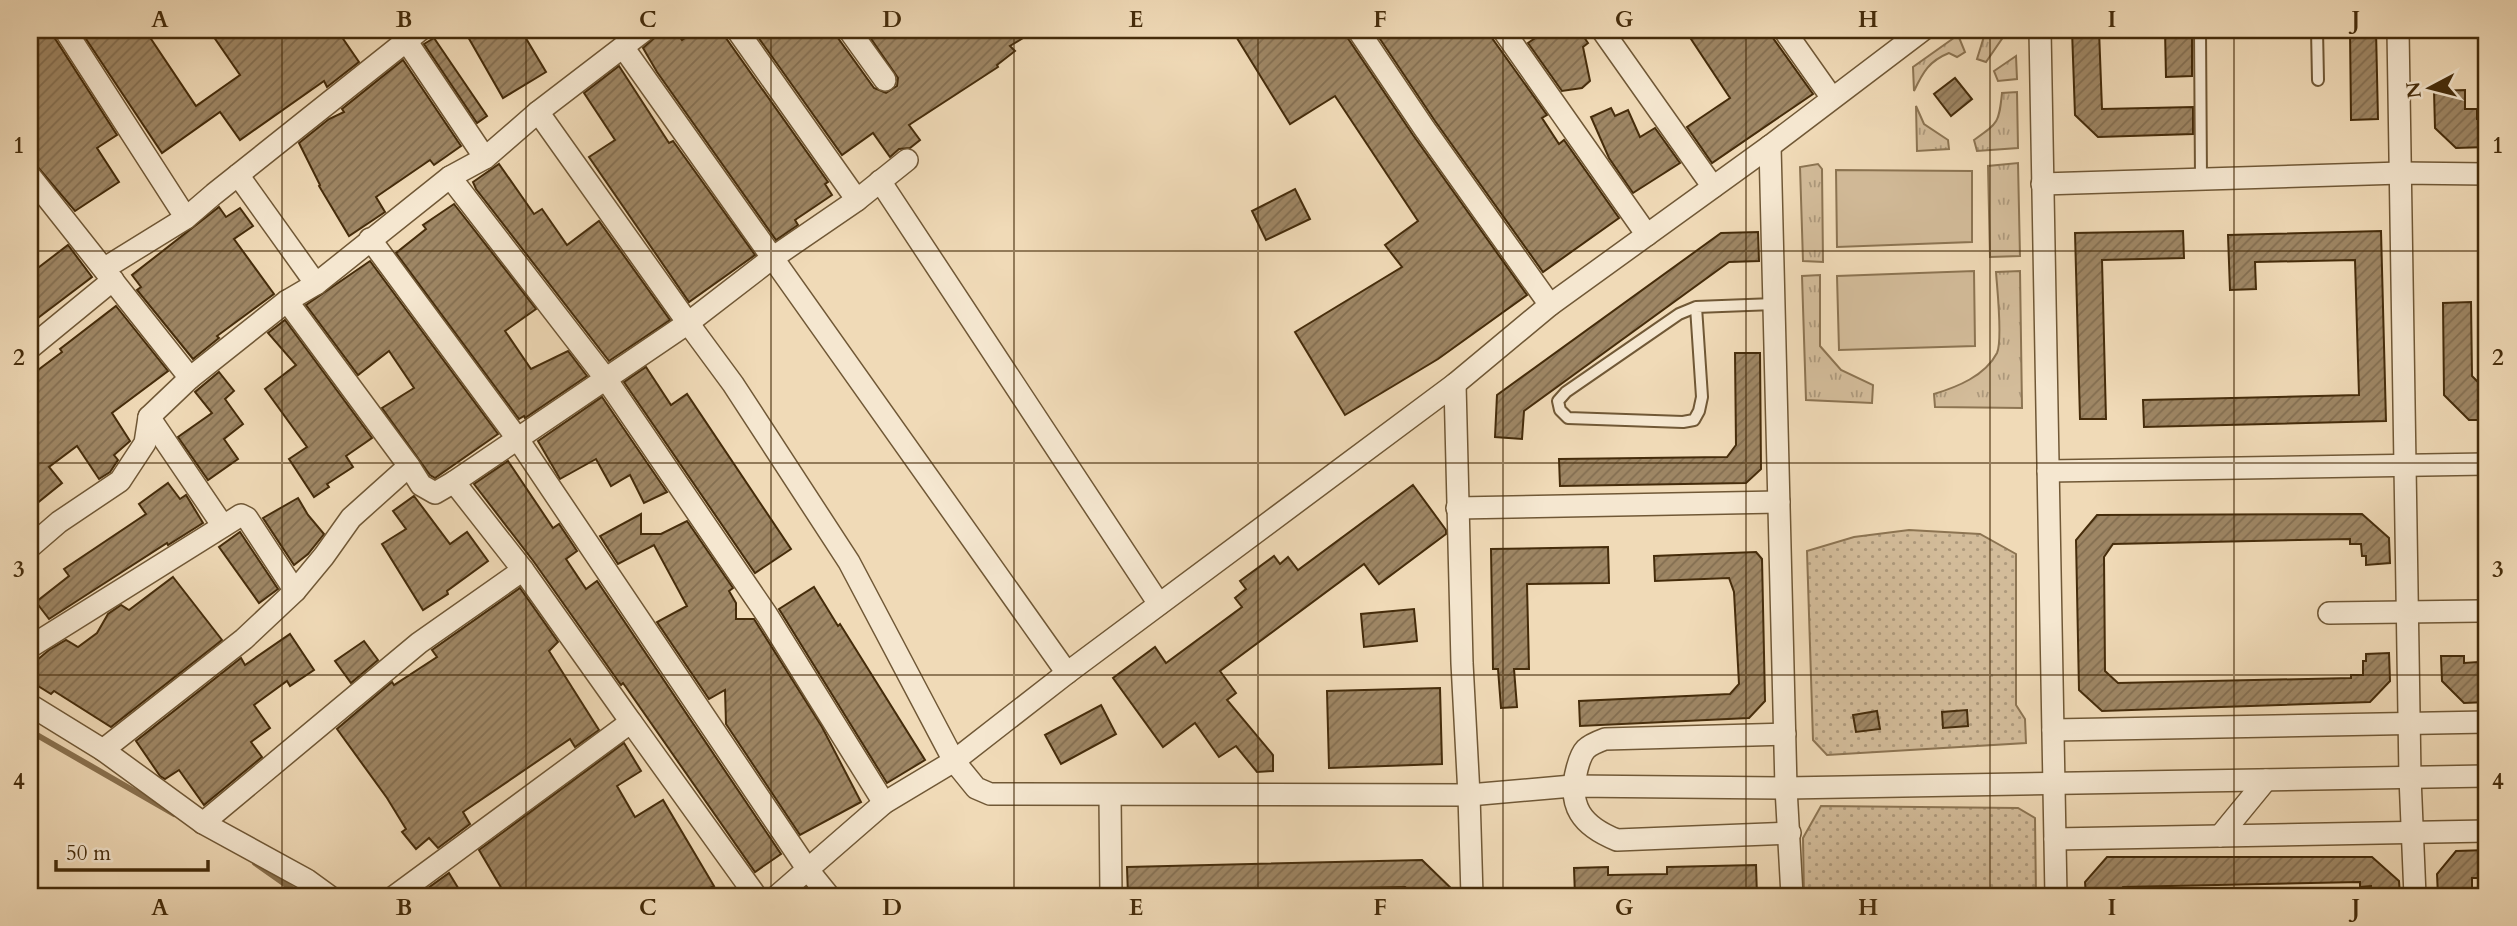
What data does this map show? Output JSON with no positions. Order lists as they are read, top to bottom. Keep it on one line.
{"scale_bar":"50 m","north":"left","grid":{"columns":["A","B","C","D","E","F","G","H","I","J"],"rows":["1","2","3","4"]}}
